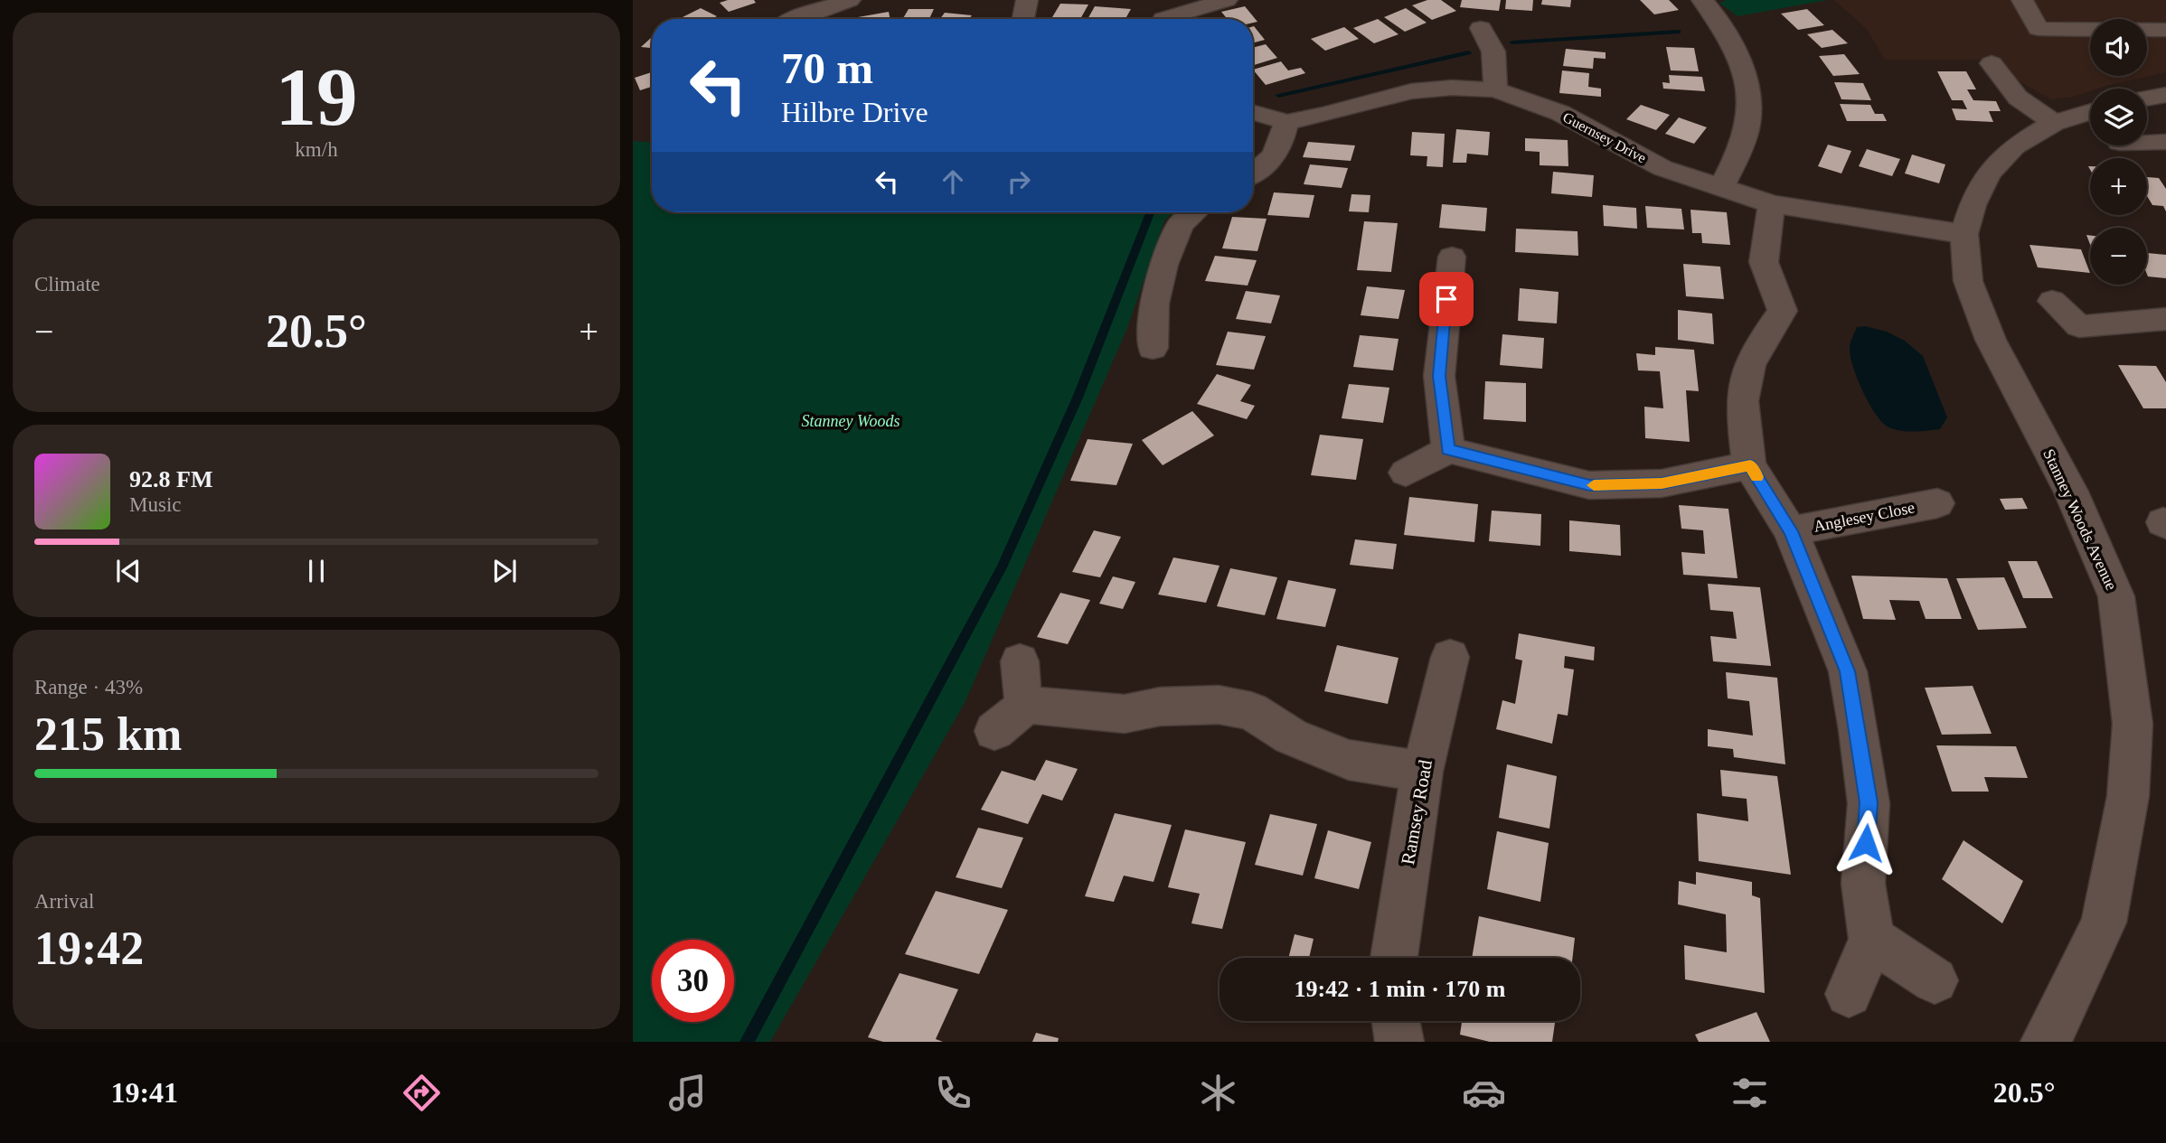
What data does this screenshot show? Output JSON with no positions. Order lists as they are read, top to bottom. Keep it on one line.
{"streets":{"street":["Guernsey Drive","Anglesey Close","Stanney Woods Avenue","Ramsey Road"]},"crossings":[["Guernsey Drive","Stanney Woods Avenue"]],"parks":["Stanney Woods"],"page":{"tile":[["19","km/h"],"Climate",["Range · 43%","215 km"],["Arrival","19:42"]],"map_buttons":["+","−"],"turn":["70 m","Hilbre Drive"],"heat":["−","20.5°","+"],"song":["92.8 FM","Music"],"limit":"30","trip":"19:42 · 1 min · 170 m","tabs":["19:41","20.5°"]}}
